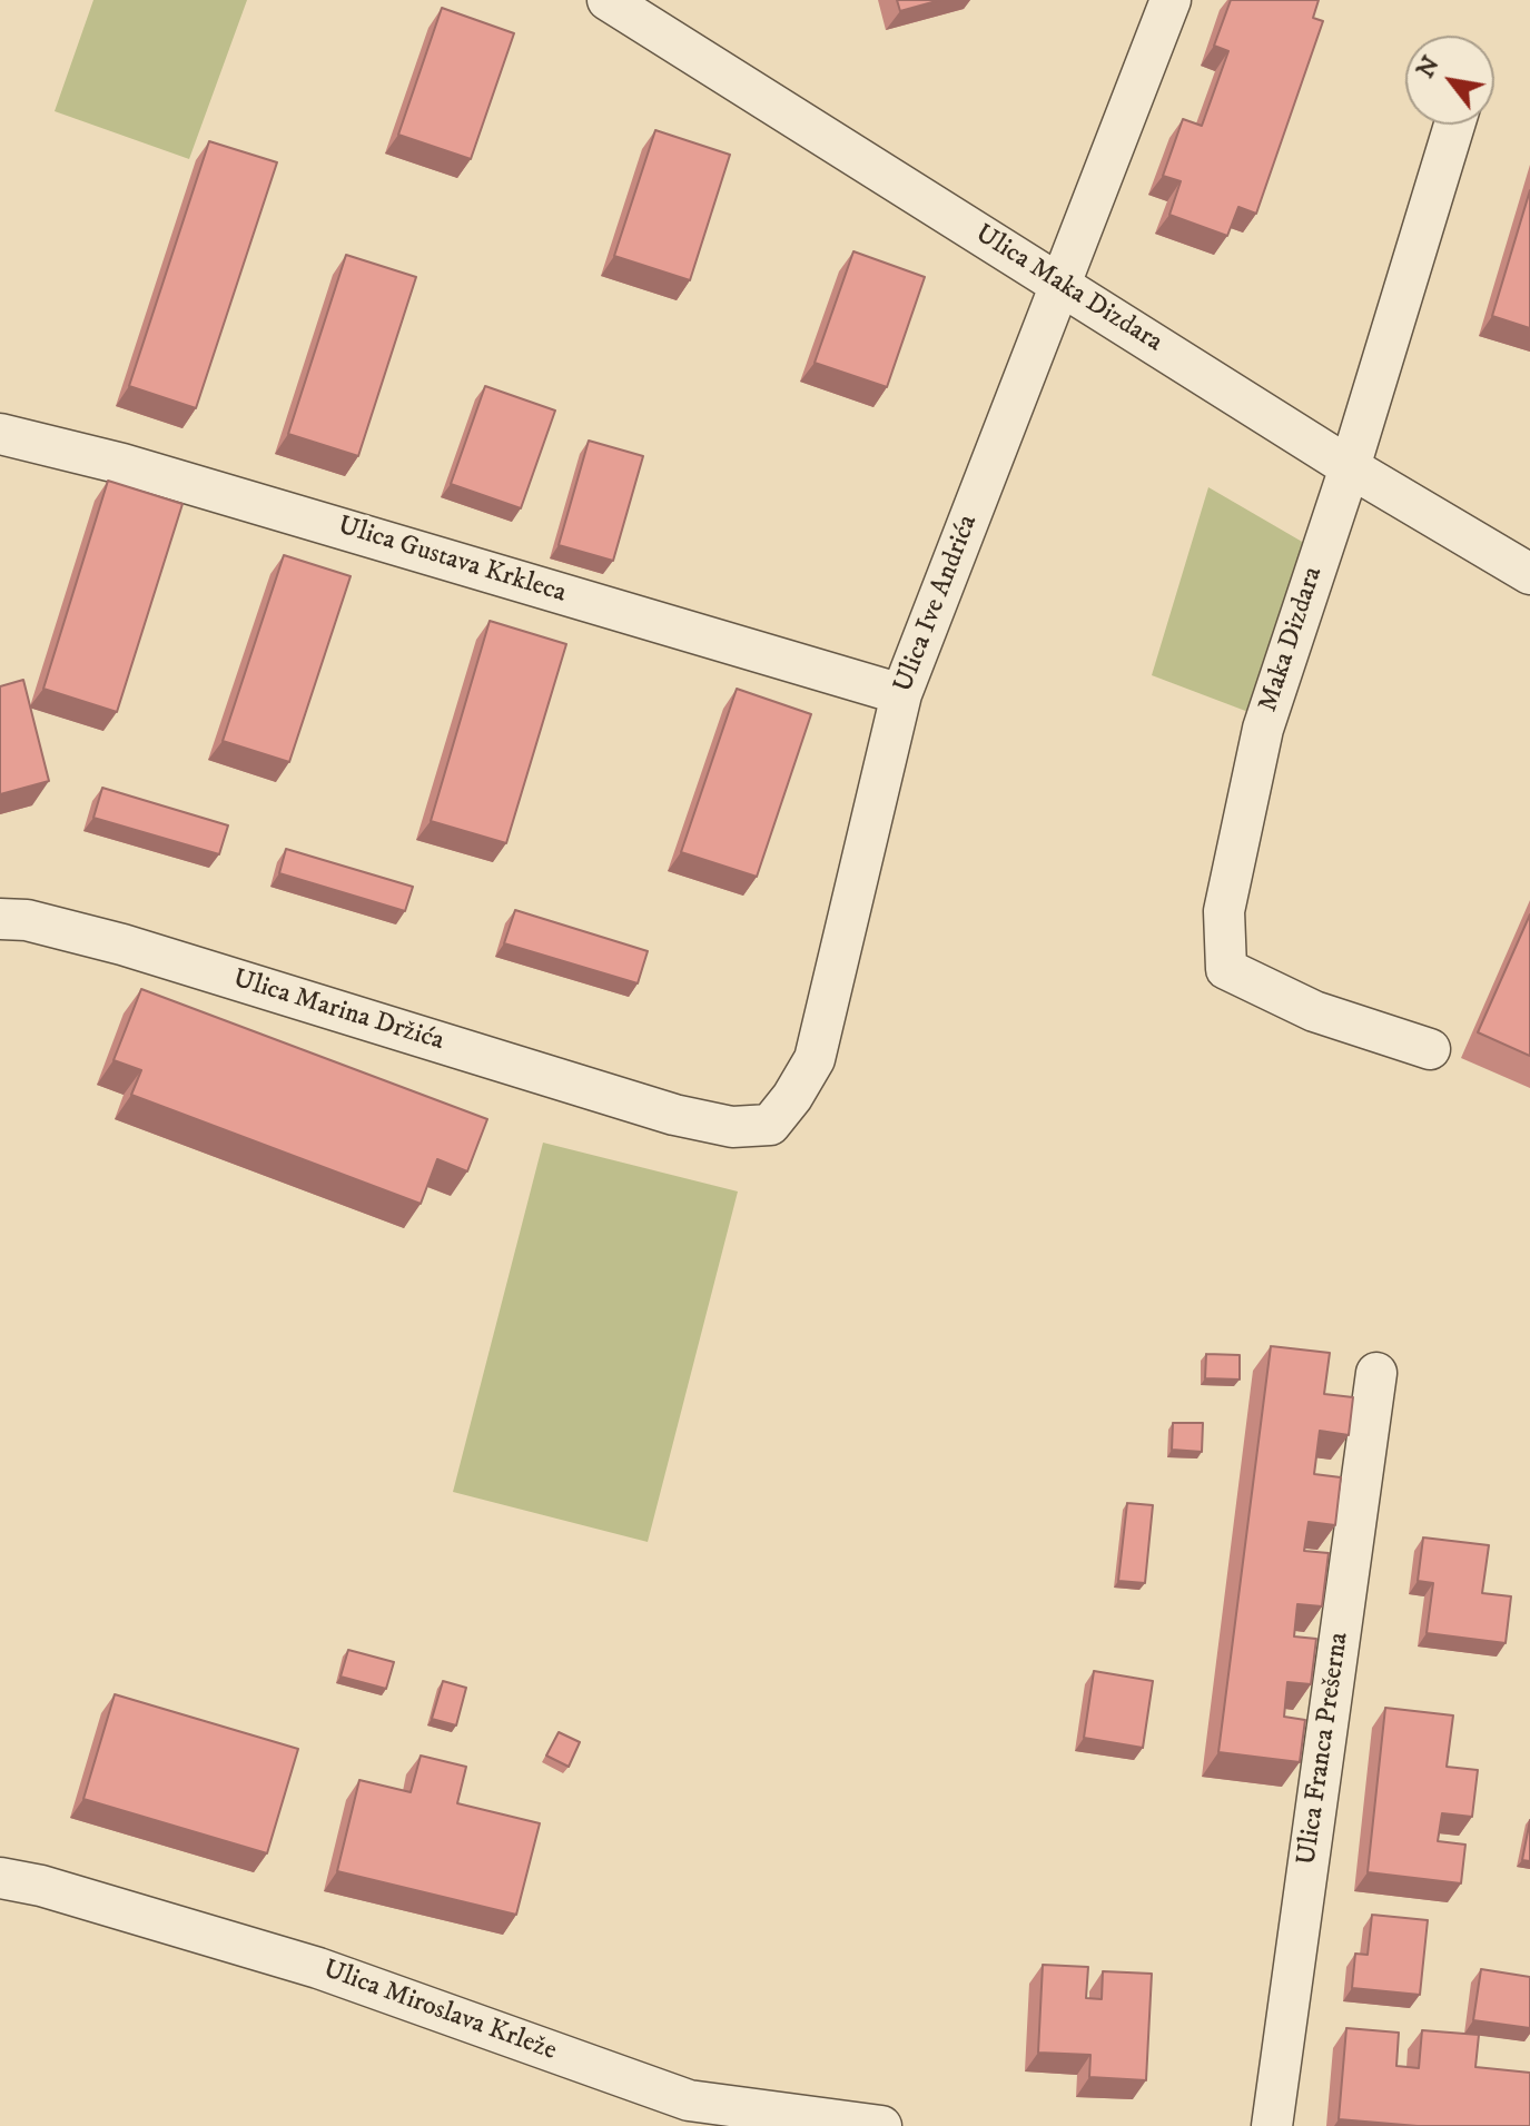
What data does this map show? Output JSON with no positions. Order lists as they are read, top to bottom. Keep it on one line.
{"streets":{"street":["Ulica Maka Dizdara","Ulica Gustava Krkleca","Ulica Ive Andrića","Maka Dizdara","Ulica Marina Držića","Ulica Franca Prešerna","Ulica Miroslava Krleže"]},"crossings":[["Ulica Maka Dizdara","Ulica Ive Andrića"],["Ulica Maka Dizdara","Maka Dizdara"],["Ulica Gustava Krkleca","Ulica Ive Andrića"],["Ulica Ive Andrića","Ulica Marina Držića"]],"north":"top left"}
